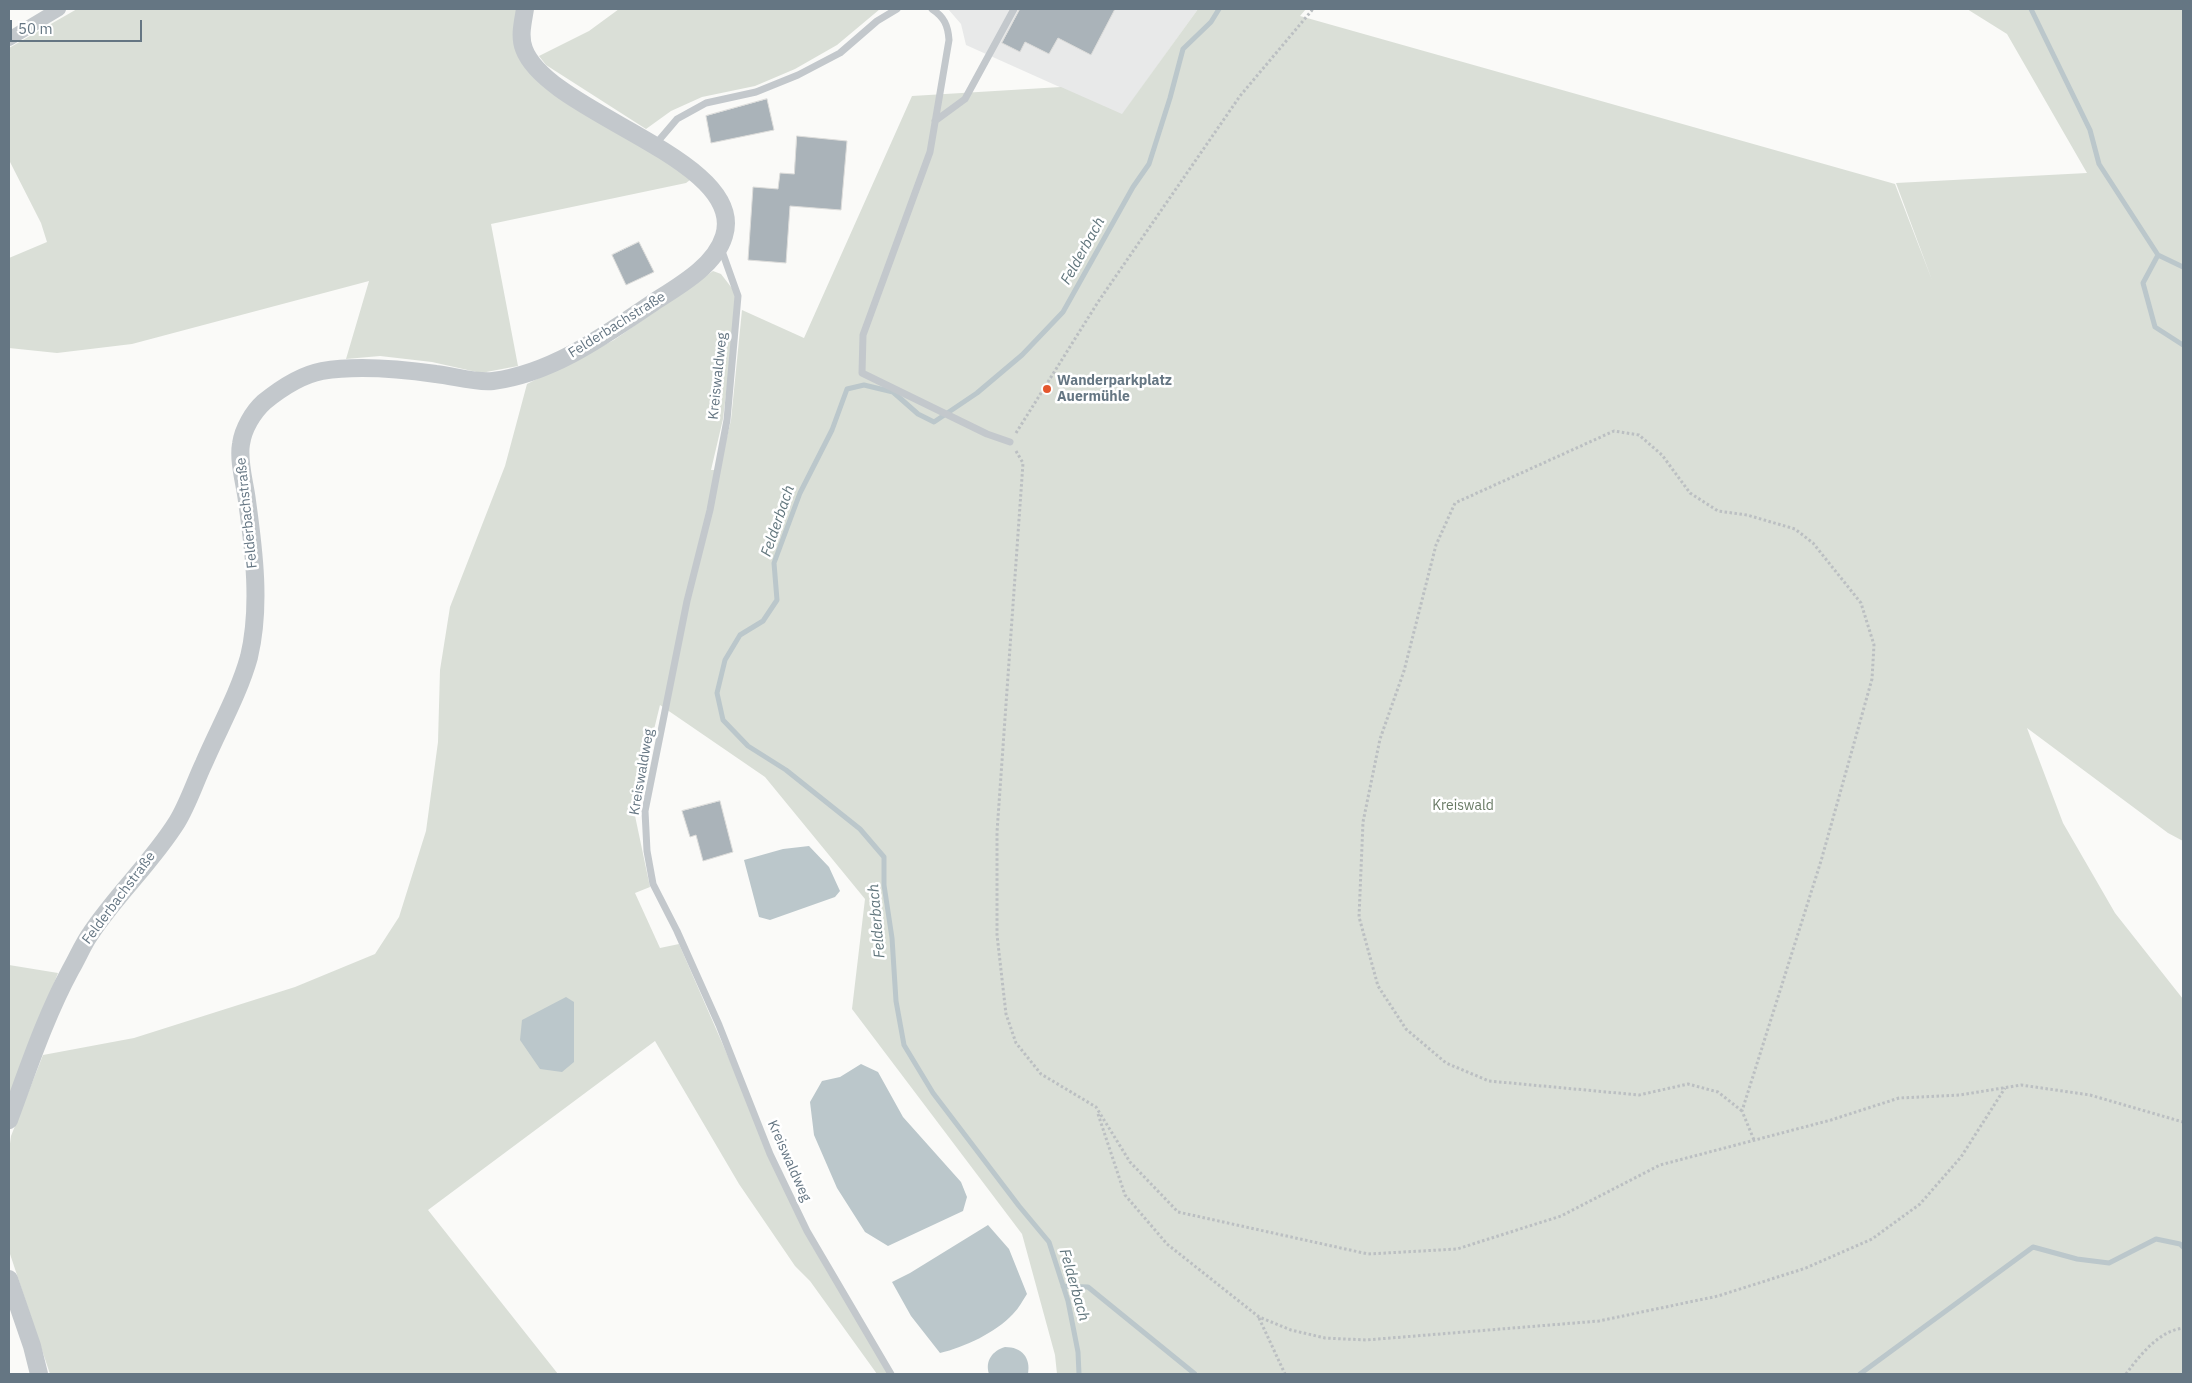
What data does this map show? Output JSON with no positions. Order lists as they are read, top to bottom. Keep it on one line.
{"streets":{"street":["Felderbachstraße"],"lane":["Kreiswaldweg"]},"crossings":[["Felderbachstraße","Kreiswaldweg"]],"water":["Felderbach"],"parks":["Kreiswald"],"places":["Wanderparkplatz Auermühle"],"scale_bar":"50 m"}
